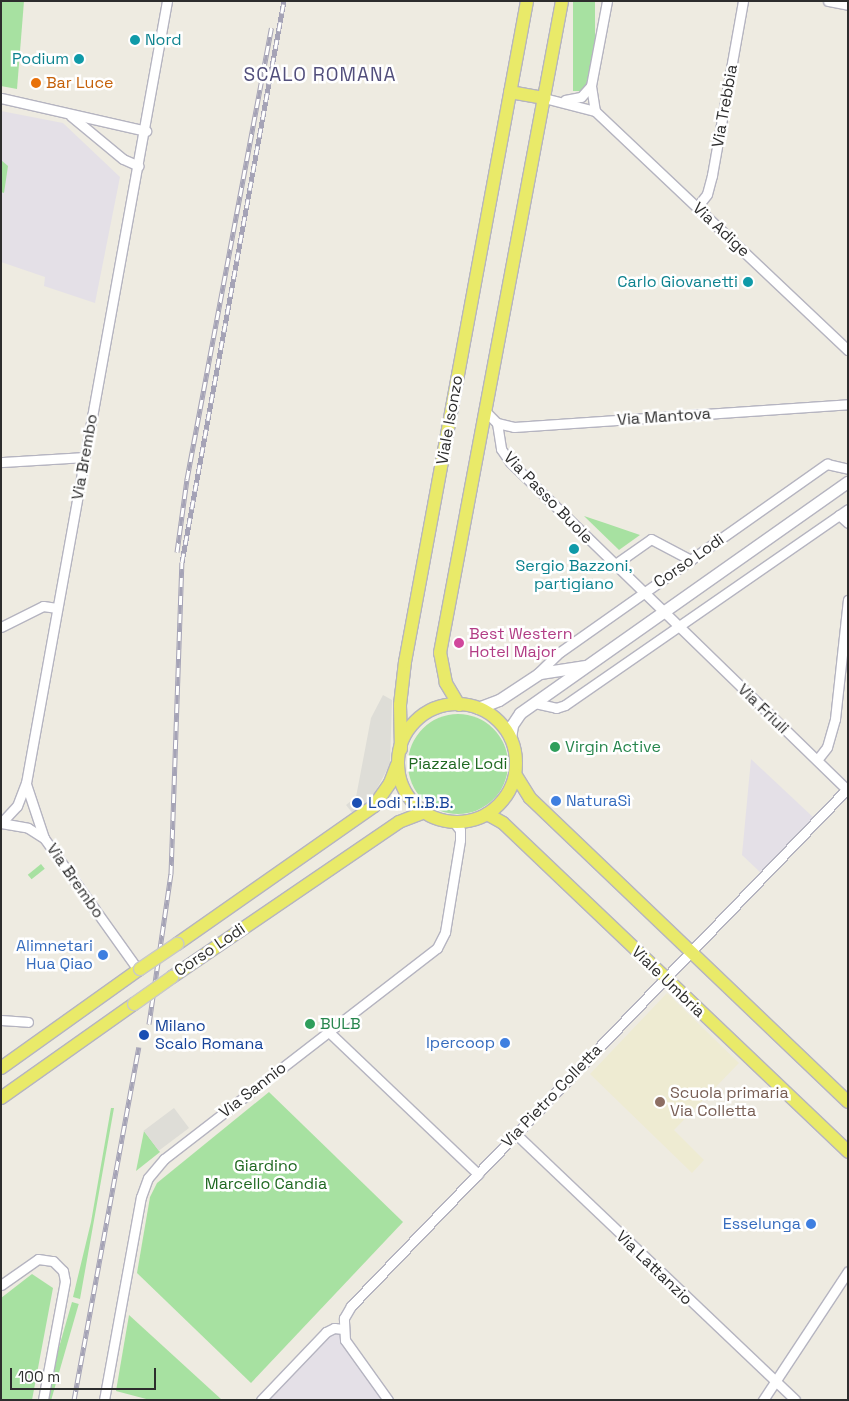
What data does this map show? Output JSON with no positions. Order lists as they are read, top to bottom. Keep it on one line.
{"streets":{"main road":["Viale Isonzo","Corso Lodi","Viale Umbria"],"street":["Via Trebbia","Via Adige","Via Mantova","Via Brembo","Via Passo Buole","Via Friuli","Via Sannio","Via Pietro Colletta","Via Lattanzio"]},"crossings":[["Via Trebbia","Via Adige"],["Via Mantova","Via Passo Buole"],["Viale Isonzo","Corso Lodi"],["Viale Isonzo","Viale Umbria"],["Viale Isonzo","Via Sannio"],["Via Brembo","Corso Lodi"],["Via Passo Buole","Corso Lodi"],["Via Passo Buole","Via Friuli"],["Corso Lodi","Viale Umbria"],["Corso Lodi","Via Sannio"],["Via Friuli","Via Pietro Colletta"],["Viale Umbria","Via Sannio"],["Viale Umbria","Via Pietro Colletta"],["Via Pietro Colletta","Via Lattanzio"]],"districts":["SCALO ROMANA"],"parks":["Piazzale Lodi","Giardino Marcello Candia"],"places":["Nord","Podium","Bar Luce","Carlo Giovanetti","Sergio Bazzoni, partigiano","Best Western Hotel Major","Virgin Active","NaturaSì","Lodi T.I.B.B.","Alimnetari Hua Qiao","BULB","Milano Scalo Romana","Ipercoop","Scuola primaria Via Colletta","Esselunga"],"scale_bar":"100 m"}
